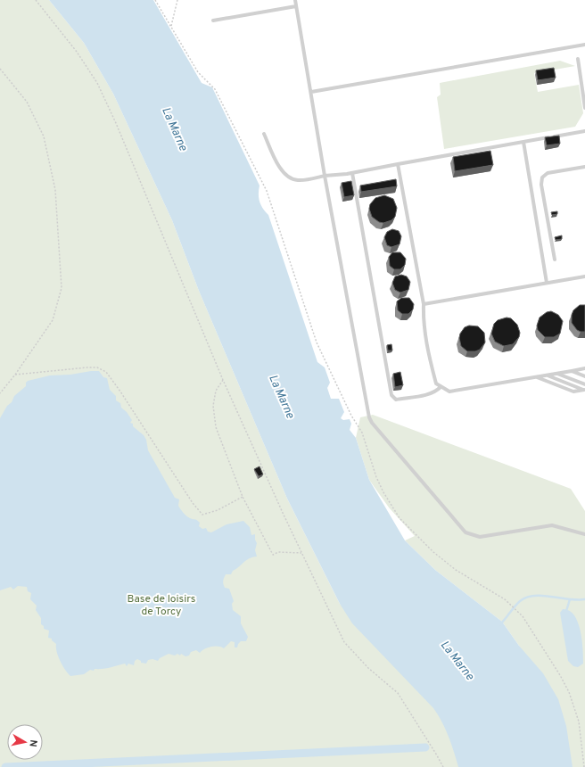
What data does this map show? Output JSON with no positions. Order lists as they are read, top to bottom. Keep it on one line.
{"water":["La Marne"],"parks":["Base de loisirs de Torcy"],"north":"right"}
